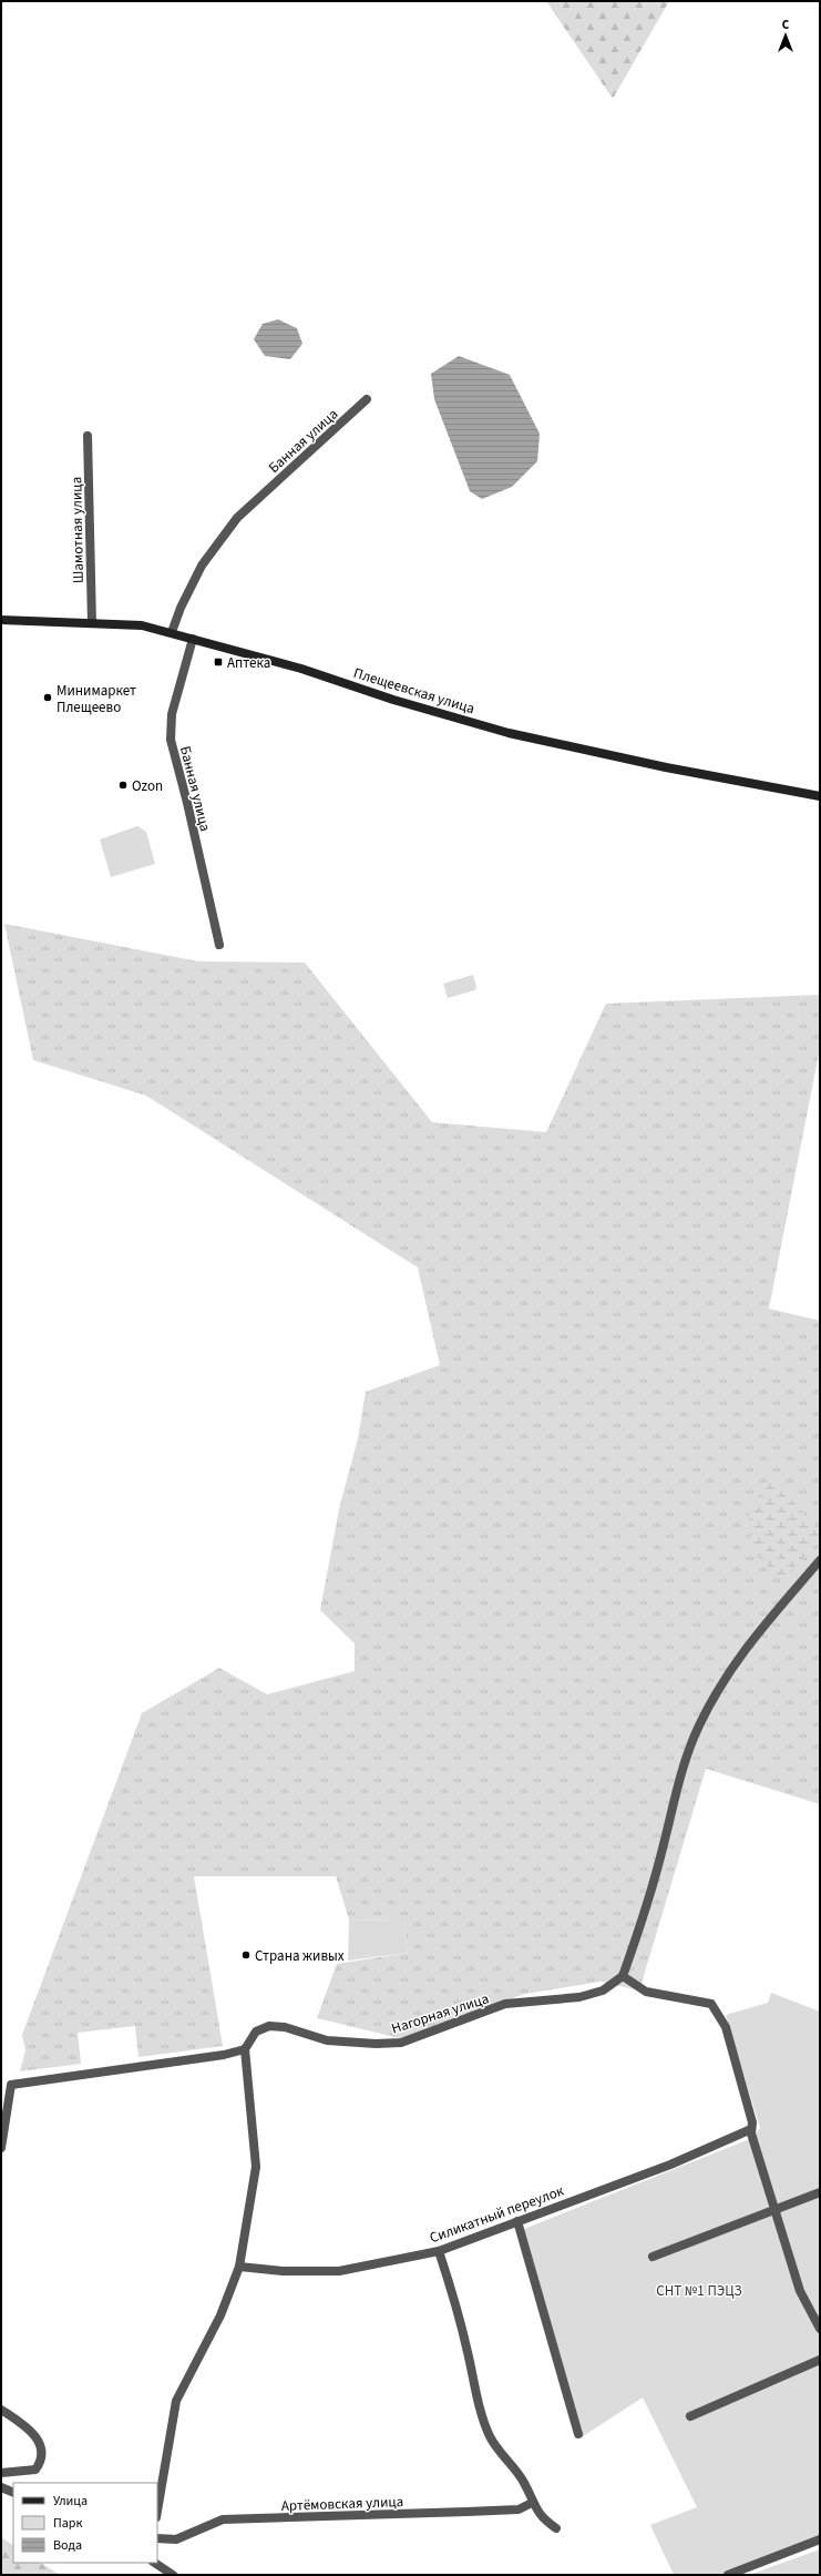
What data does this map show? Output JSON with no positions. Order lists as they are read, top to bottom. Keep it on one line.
{"streets":{"street":["Банная улица","Шамотная улица","Плещеевская улица","Нагорная улица","Силикатный переулок","Артёмовская улица"]},"crossings":[["Банная улица","Плещеевская улица"],["Шамотная улица","Плещеевская улица"]],"parks":["СНТ №1 ПЭЦЗ"],"places":{"transit":["Аптека"],"other":["Минимаркет Плещеево","Ozon","Страна живых"]},"legend":["Улица","Парк","Вода"],"north":"top"}
